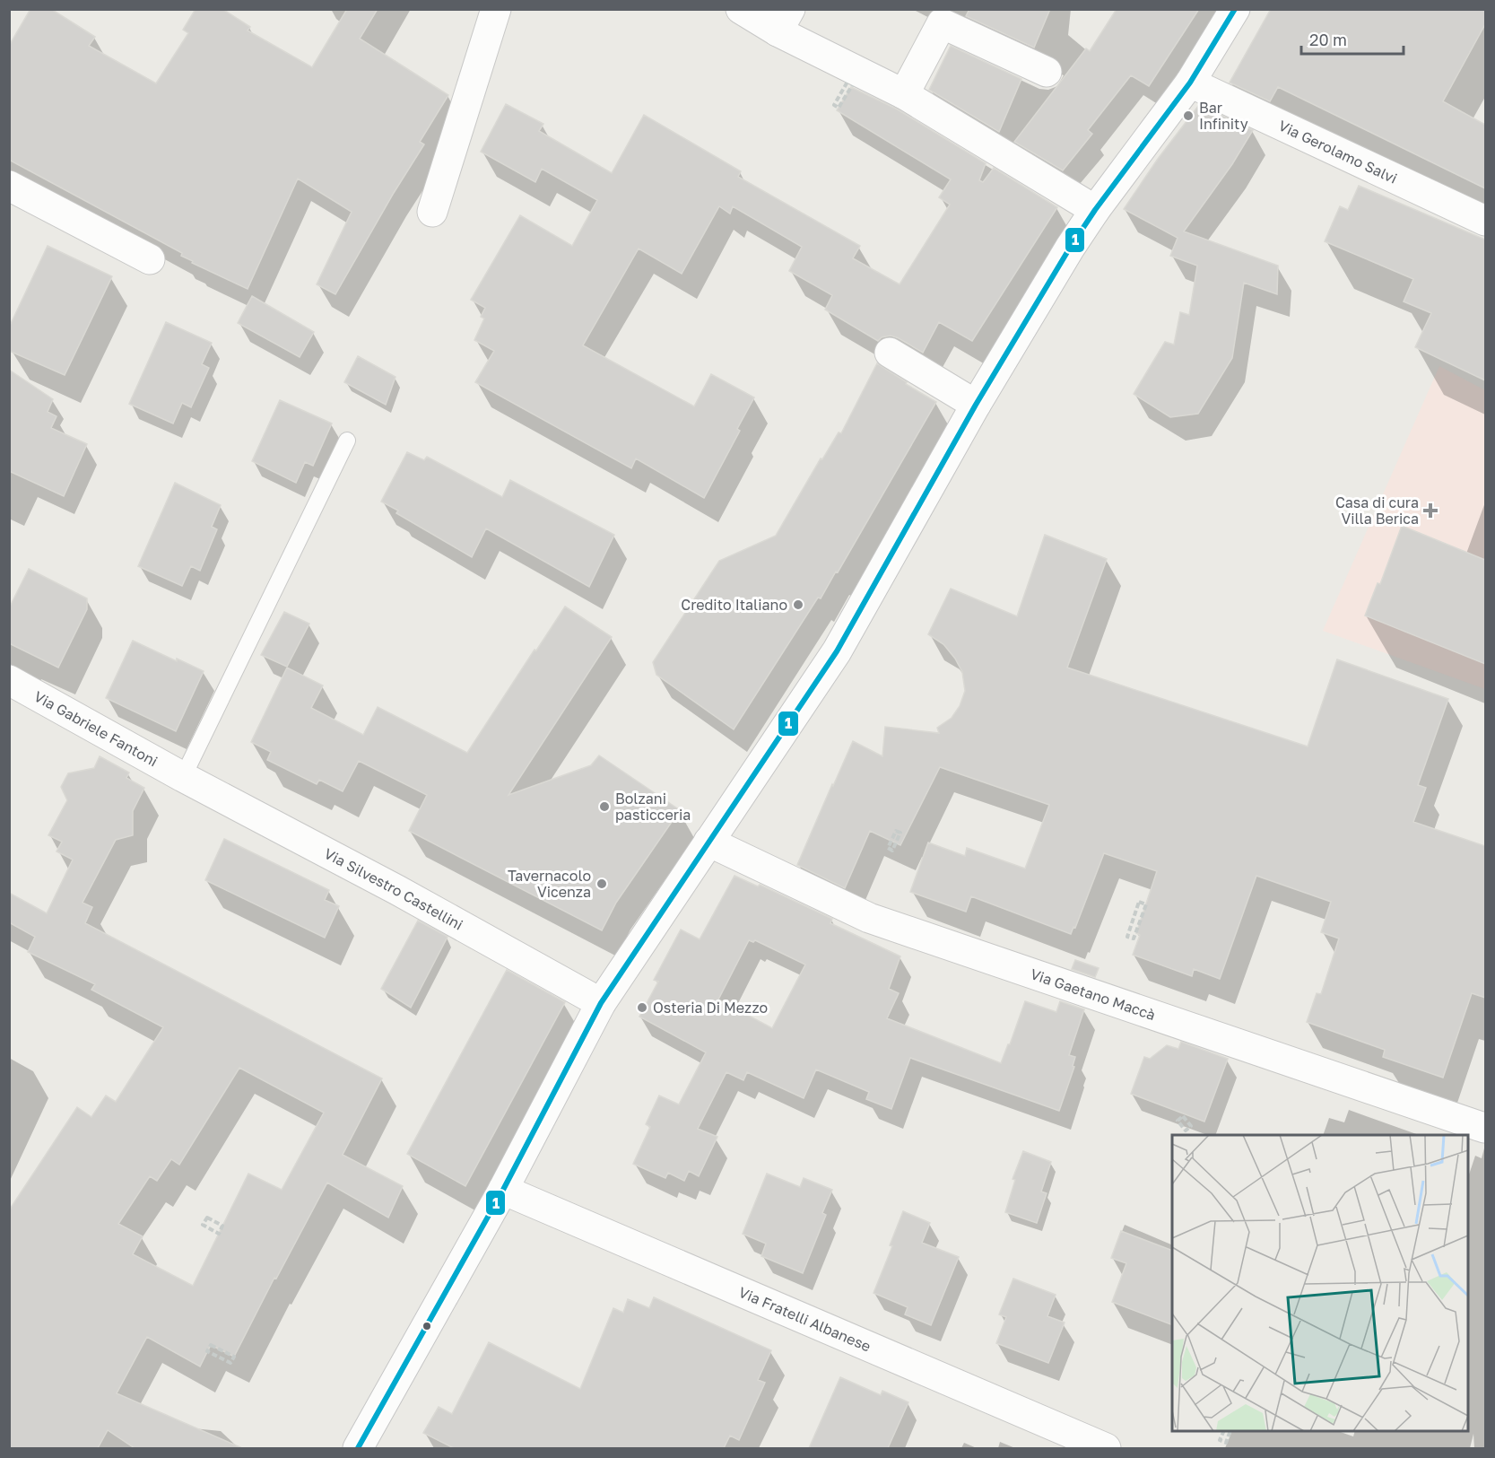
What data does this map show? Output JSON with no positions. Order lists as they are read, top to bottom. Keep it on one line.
{"streets":{"street":["Via Gerolamo Salvi","Via Gabriele Fantoni","Via Silvestro Castellini","Via Gaetano Maccà","Via Fratelli Albanese"]},"crossings":[["Via Gabriele Fantoni","Via Silvestro Castellini"]],"places":{"other":["Bar Infinity","Credito Italiano","Bolzani pasticceria","Tavernacolo Vicenza","Osteria Di Mezzo"],"health":["Casa di cura Villa Berica"]},"lines":["transit line 1"],"scale_bar":"20 m"}
